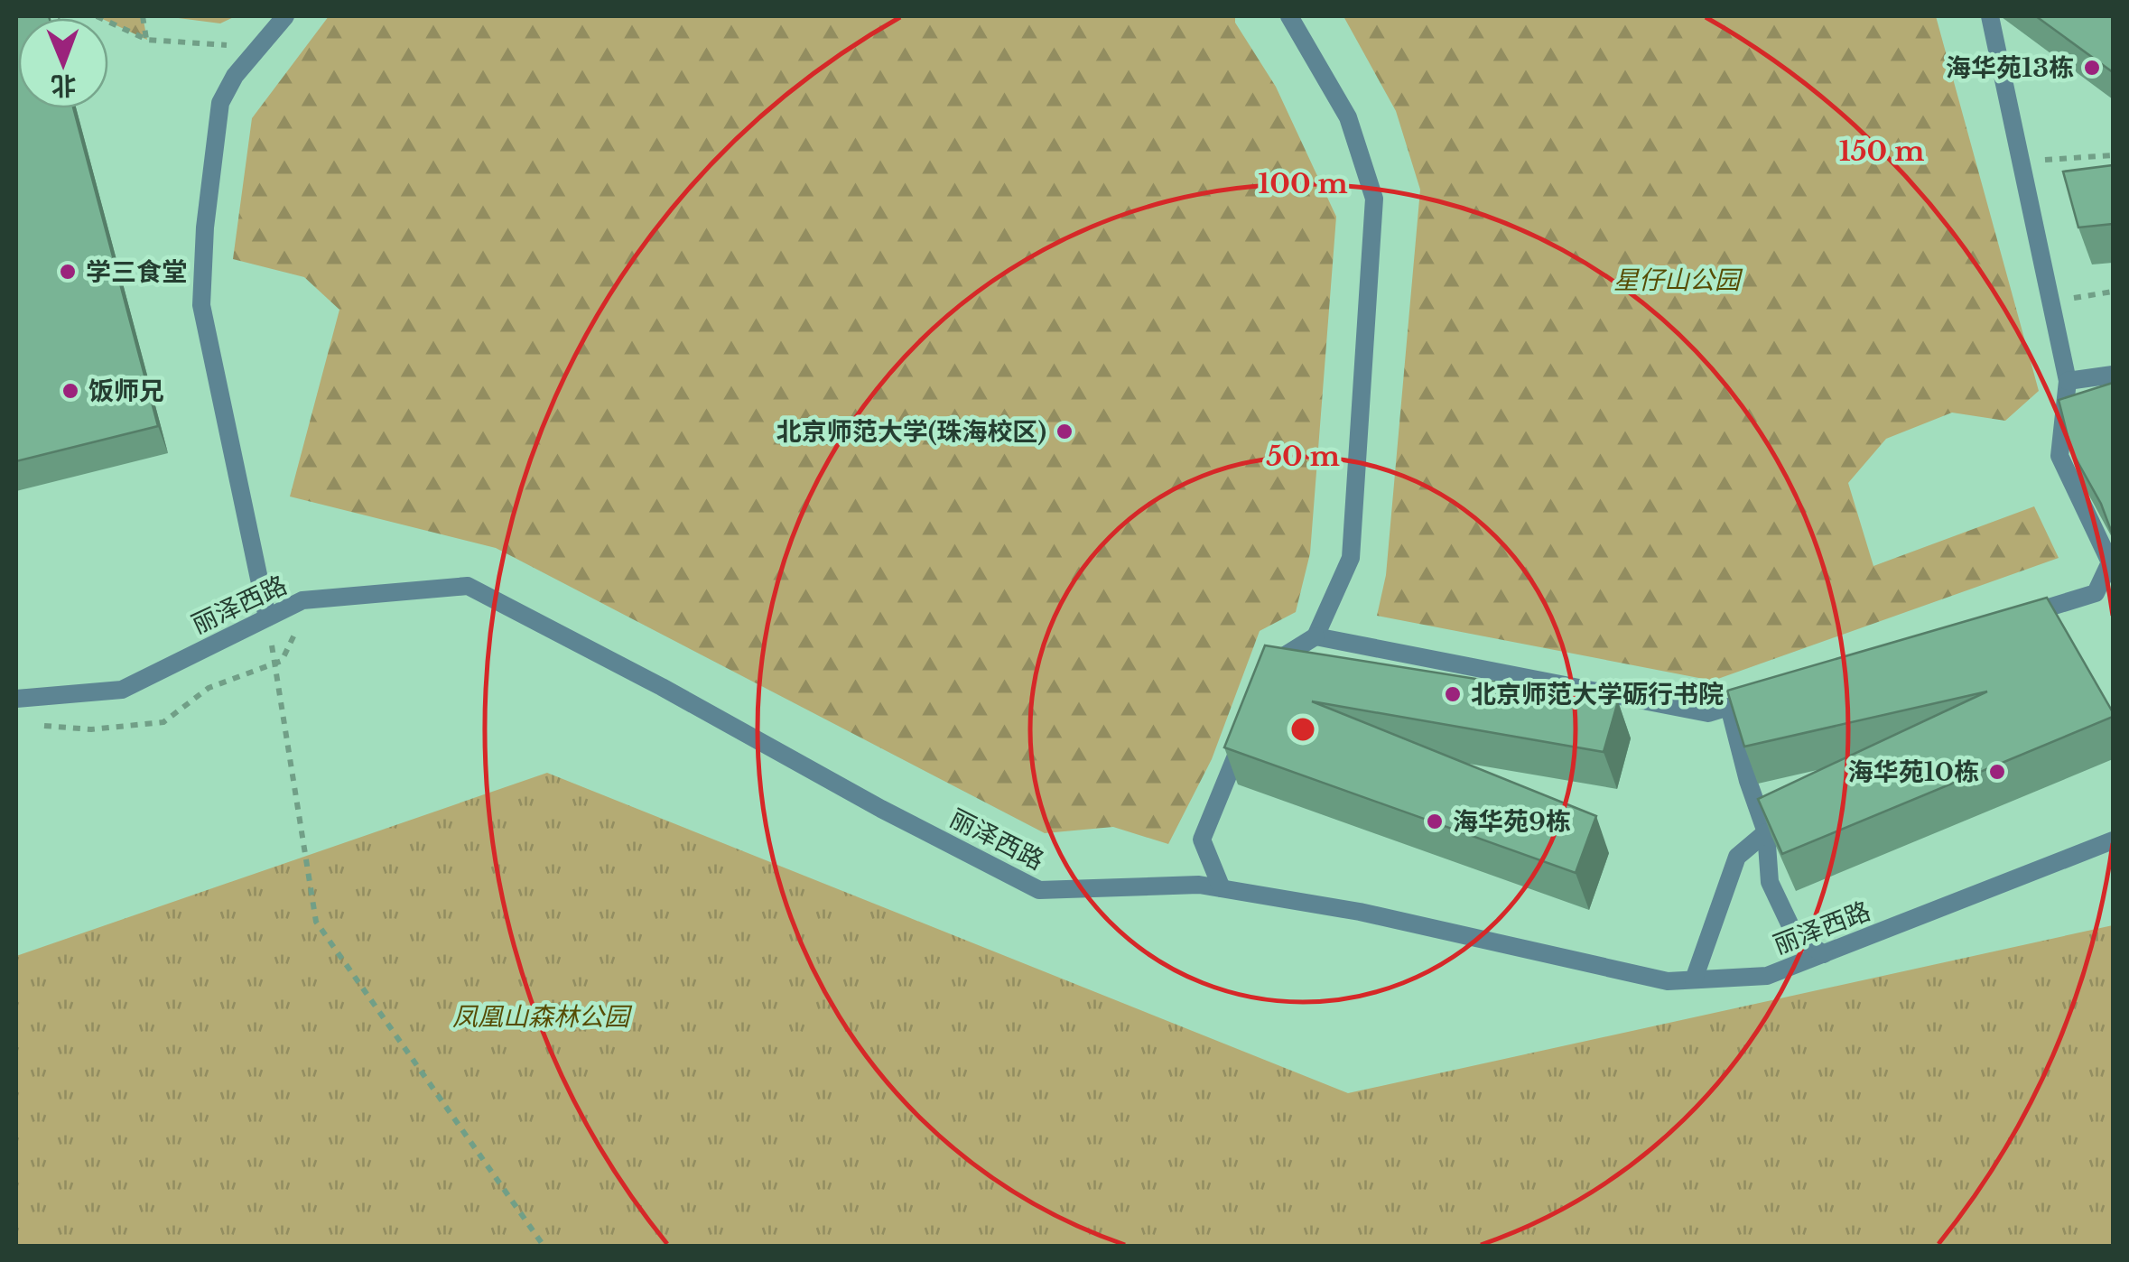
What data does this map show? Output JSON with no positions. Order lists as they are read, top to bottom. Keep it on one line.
{"streets":{"lane":["丽泽西路"]},"parks":["星仔山公园","凤凰山森林公园"],"places":["海华苑13栋","学三食堂","饭师兄","北京师范大学(珠海校区)","北京师范大学砺行书院","海华苑10栋","海华苑9栋"],"north":"bottom","rings":["150 m","100 m","50 m"]}
